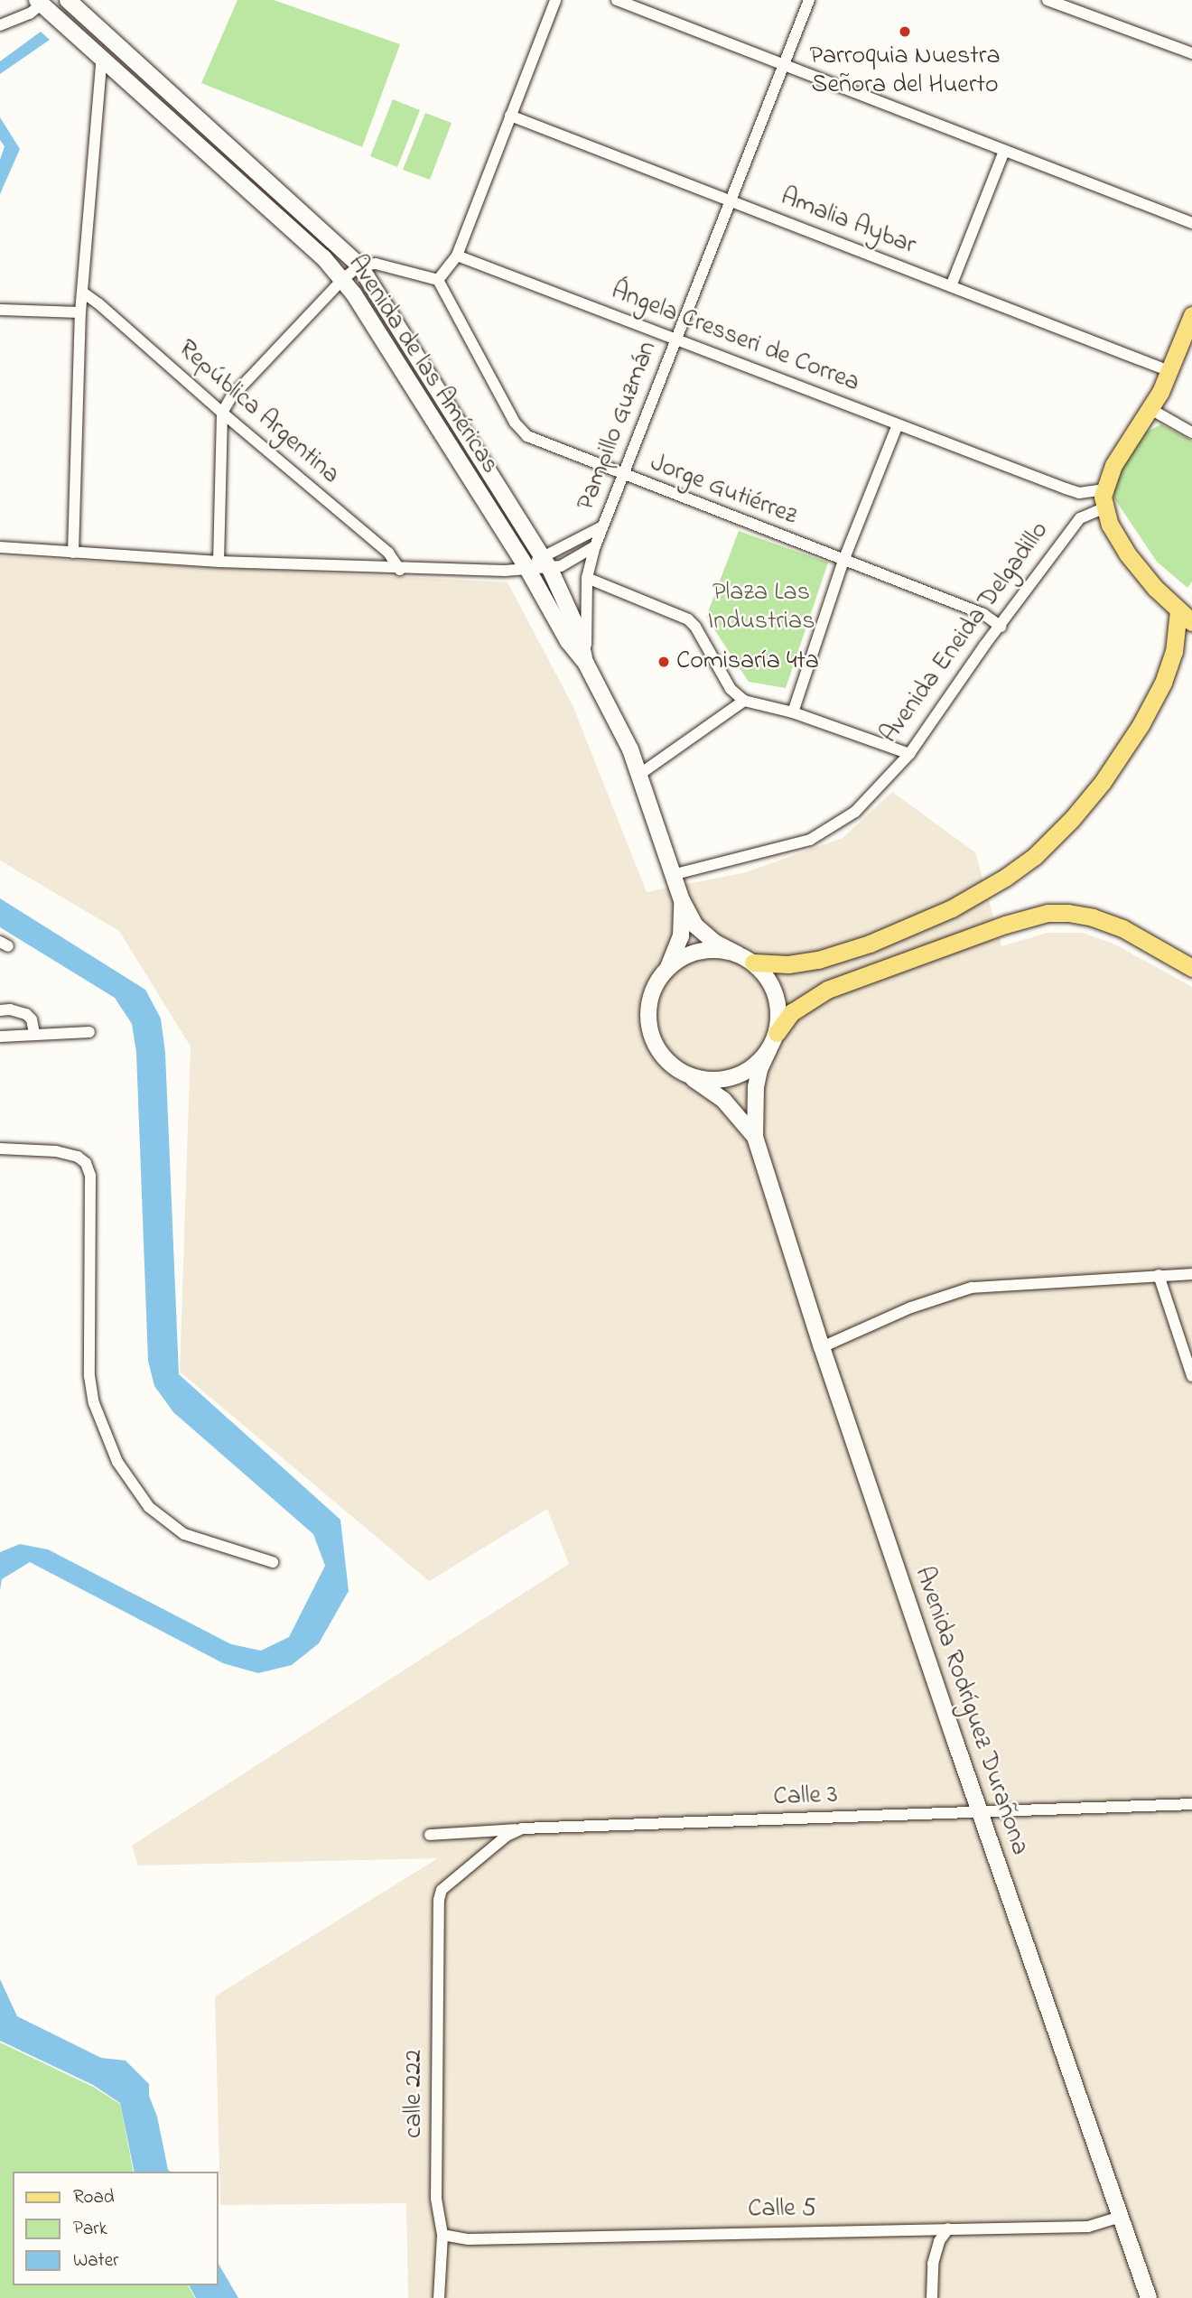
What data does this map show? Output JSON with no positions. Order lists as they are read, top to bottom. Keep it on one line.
{"streets":{"main road":["Avenida de las Américas","Avenida Rodríguez Durañona"],"street":["Amalia Aybar","Ángela Cresseri de Correa","República Argentina","Pampillo Guzmán","Jorge Gutiérrez","Avenida Eneida Delgadillo","Calle 3","calle 222","Calle 5"]},"crossings":[["Amalia Aybar","Pampillo Guzmán"],["Ángela Cresseri de Correa","Pampillo Guzmán"],["Avenida de las Américas","Pampillo Guzmán"],["Avenida de las Américas","Avenida Eneida Delgadillo"],["Pampillo Guzmán","Jorge Gutiérrez"],["Jorge Gutiérrez","Avenida Eneida Delgadillo"],["Avenida Rodríguez Durañona","Calle 3"],["Avenida Rodríguez Durañona","Calle 5"],["Calle 3","calle 222"],["calle 222","Calle 5"]],"parks":["Plaza Las Industrias"],"places":["Parroquia Nuestra Señora del Huerto","Comisaría 4ta"],"legend":["Road","Park","Water"]}
